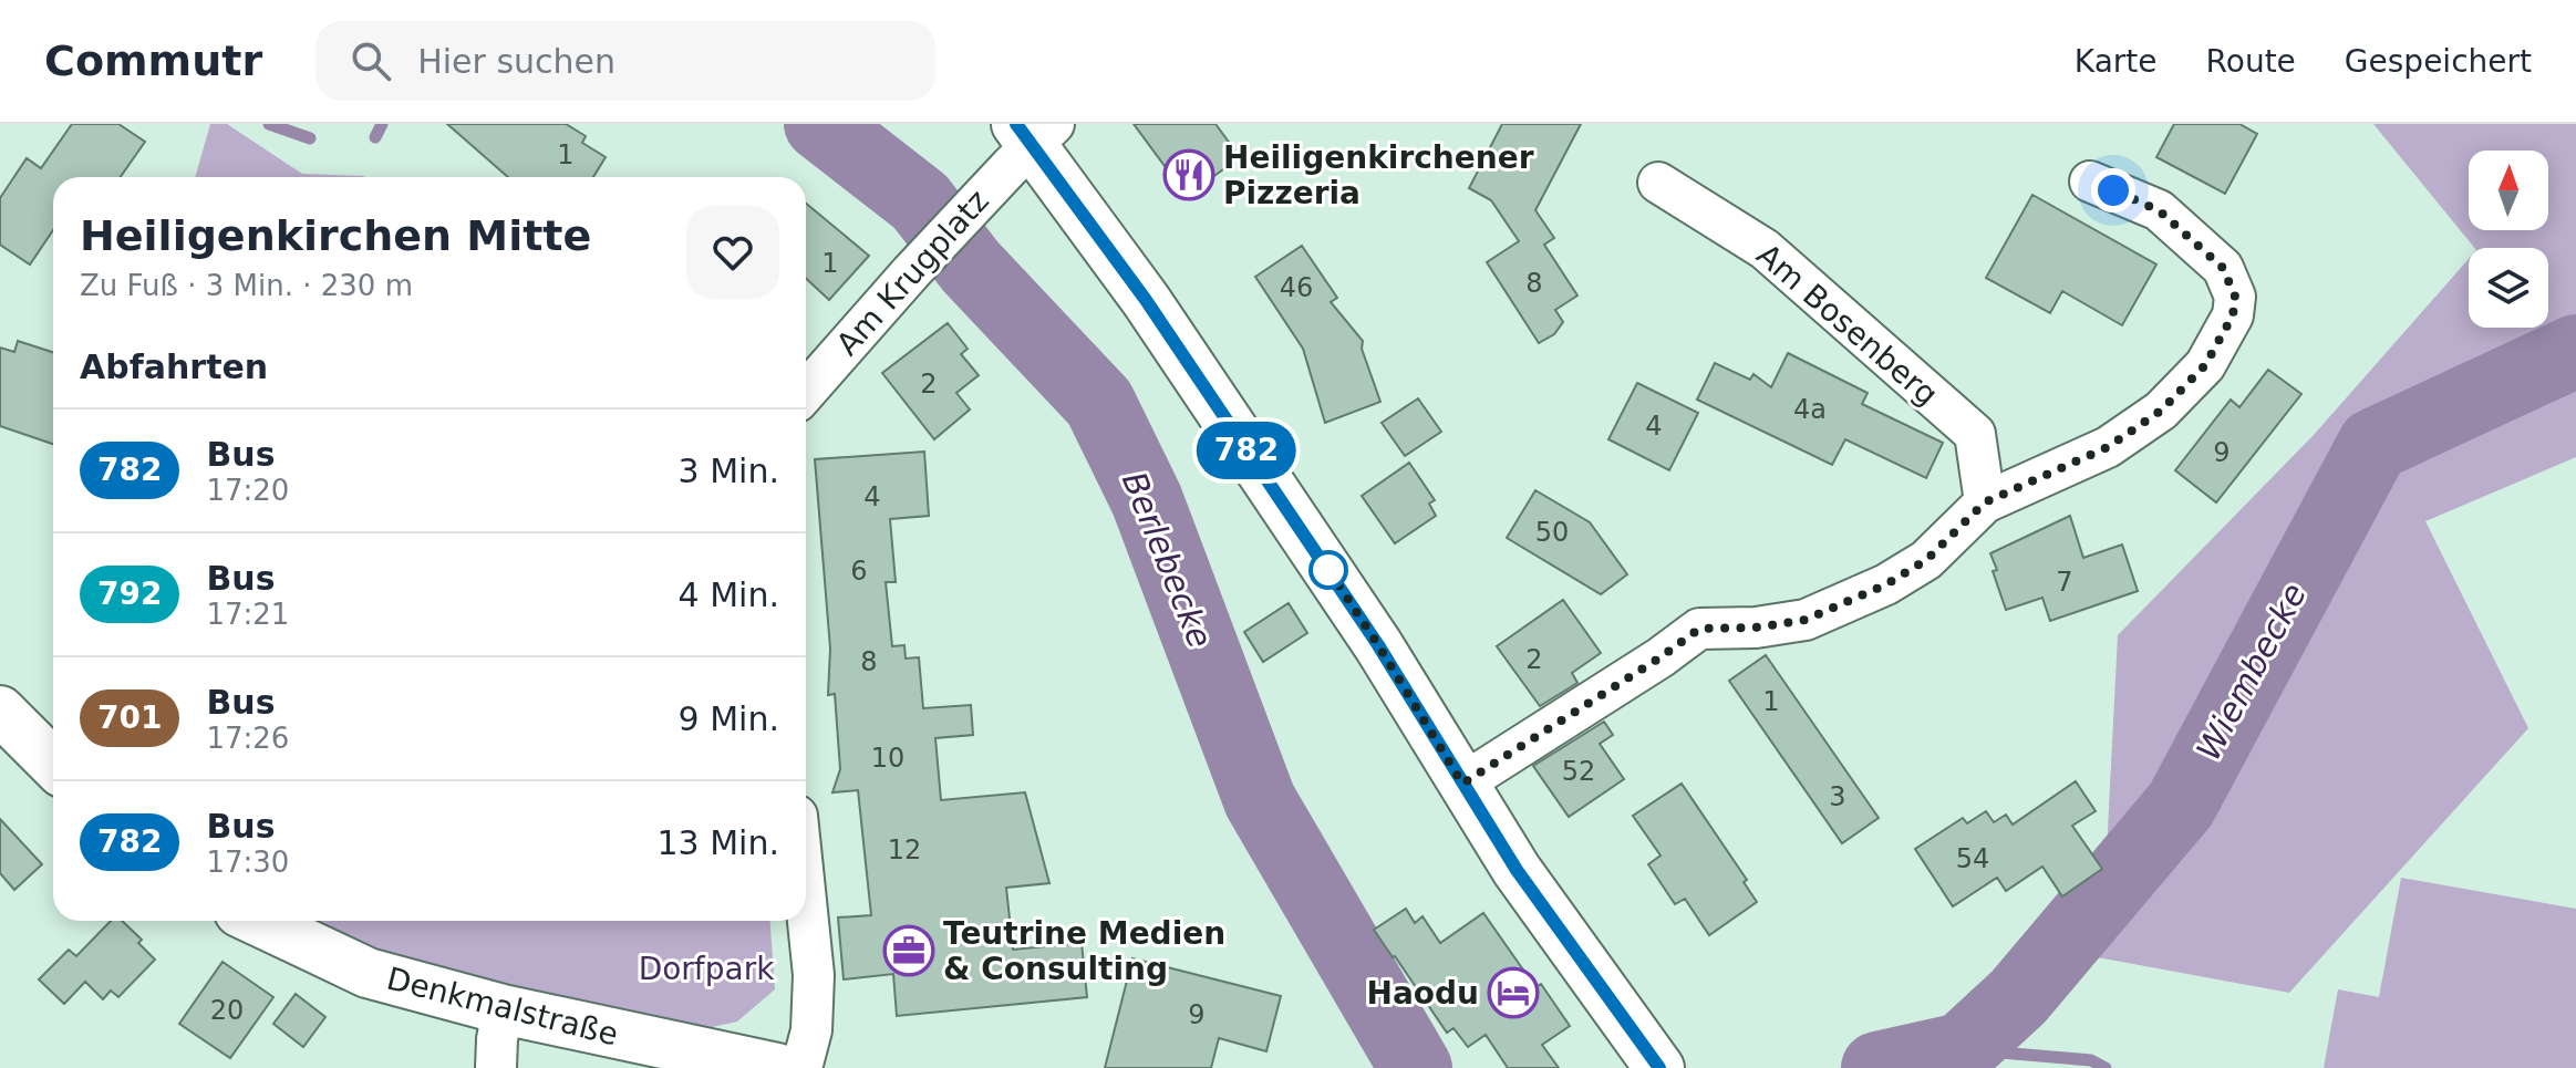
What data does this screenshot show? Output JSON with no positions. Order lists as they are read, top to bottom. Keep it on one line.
{"streets":{"main road":["Denkmalstraße"],"street":["Am Krugplatz","Am Bosenberg"]},"water":["Berlebecke","Wiembecke"],"parks":["Dorfpark"],"places":{"restaurant":["Heiligenkirchener Pizzeria"],"office":["Teutrine Medien & Consulting"],"hotel":["Haodu"]},"lines":["bus line 782"],"house_numbers":["1","1","8","46","2","4a","4","9","4","50","6","7","2","8","1","10","52","3","12","54","20","9"],"north":"top","page":{"header":"Commutr","search":"Hier suchen","nav":["Karte","Route","Gespeichert"],"on_map":"782","heading":[["Heiligenkirchen Mitte","Zu Fuß · 3 Min. · 230 m"],"Abfahrten"],"list":[{"mark":"782","name":"Bus","note":"17:20","value":"3 Min."},{"mark":"792","name":"Bus","note":"17:21","value":"4 Min."},{"mark":"701","name":"Bus","note":"17:26","value":"9 Min."},{"mark":"782","name":"Bus","note":"17:30","value":"13 Min."}]}}
